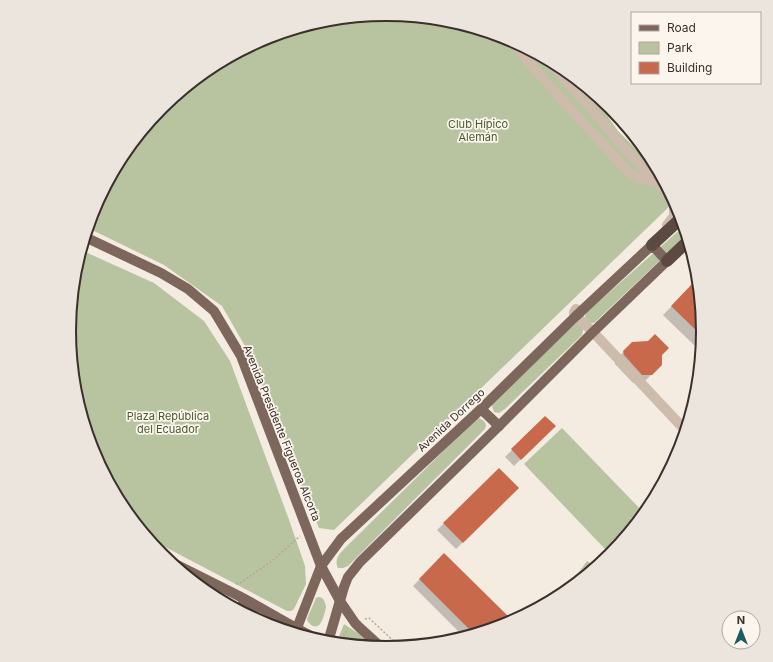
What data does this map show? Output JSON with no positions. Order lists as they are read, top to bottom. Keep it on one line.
{"streets":{"main road":["Avenida Dorrego","Avenida Presidente Figueroa Alcorta"]},"crossings":[["Avenida Dorrego","Avenida Presidente Figueroa Alcorta"]],"parks":["Club Hípico Alemán","Plaza República del Ecuador"],"legend":["Road","Park","Building"],"north":"top"}
